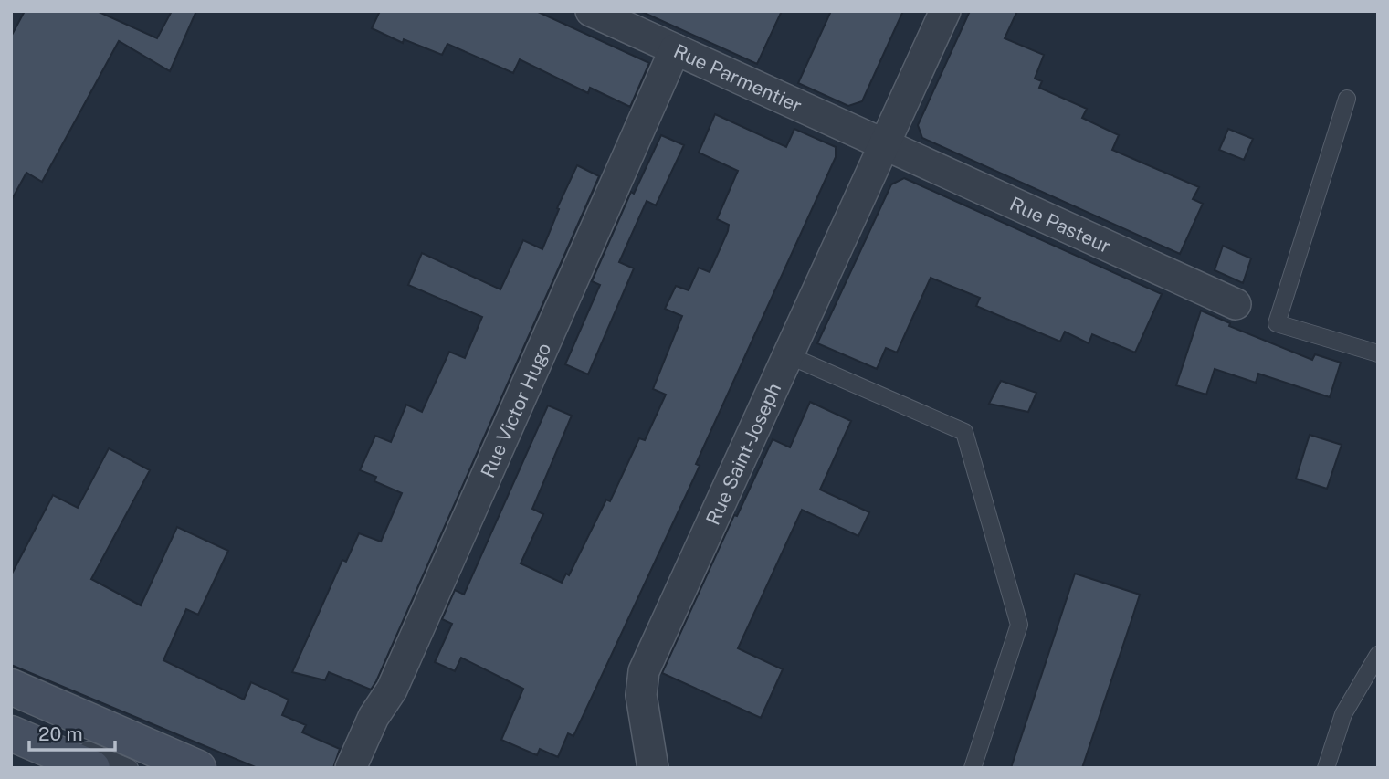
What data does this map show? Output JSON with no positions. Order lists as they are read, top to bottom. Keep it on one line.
{"streets":{"street":["Rue Parmentier","Rue Pasteur","Rue Victor Hugo","Rue Saint-Joseph"]},"crossings":[["Rue Parmentier","Rue Pasteur"],["Rue Parmentier","Rue Victor Hugo"],["Rue Parmentier","Rue Saint-Joseph"],["Rue Pasteur","Rue Saint-Joseph"]],"scale_bar":"20 m"}
